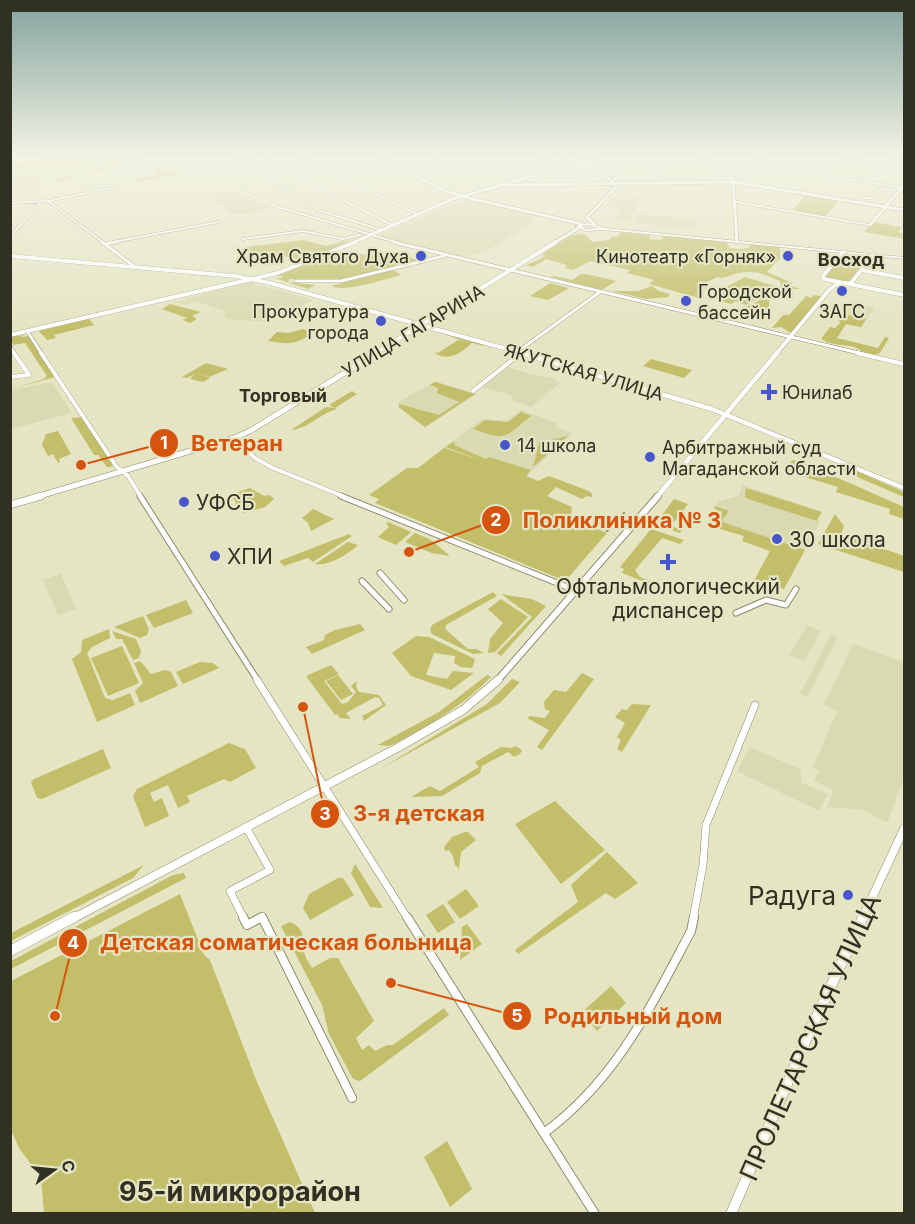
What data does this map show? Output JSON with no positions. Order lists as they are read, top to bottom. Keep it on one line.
{"streets":{"main road":["УЛИЦА ГАГАРИНА"],"street":["ЯКУТСКАЯ УЛИЦА","ПРОЛЕТАРСКАЯ УЛИЦА"]},"crossings":[["УЛИЦА ГАГАРИНА","ЯКУТСКАЯ УЛИЦА"]],"districts":["Восход","Торговый","95-й микрорайон"],"places":{"other":["Храм Святого Духа","Кинотеатр «Горняк»","ЗАГС","Городской бассейн","Прокуратура города","14 школа","Арбитражный суд Магаданской области","Ветеран","УФСБ","30 школа","Поликлиника № 3","ХПИ","3-я детская","Радуга","Родильный дом","Детская соматическая больница"],"health":["Юнилаб","Офтальмологический диспансер"]},"north":"right"}
